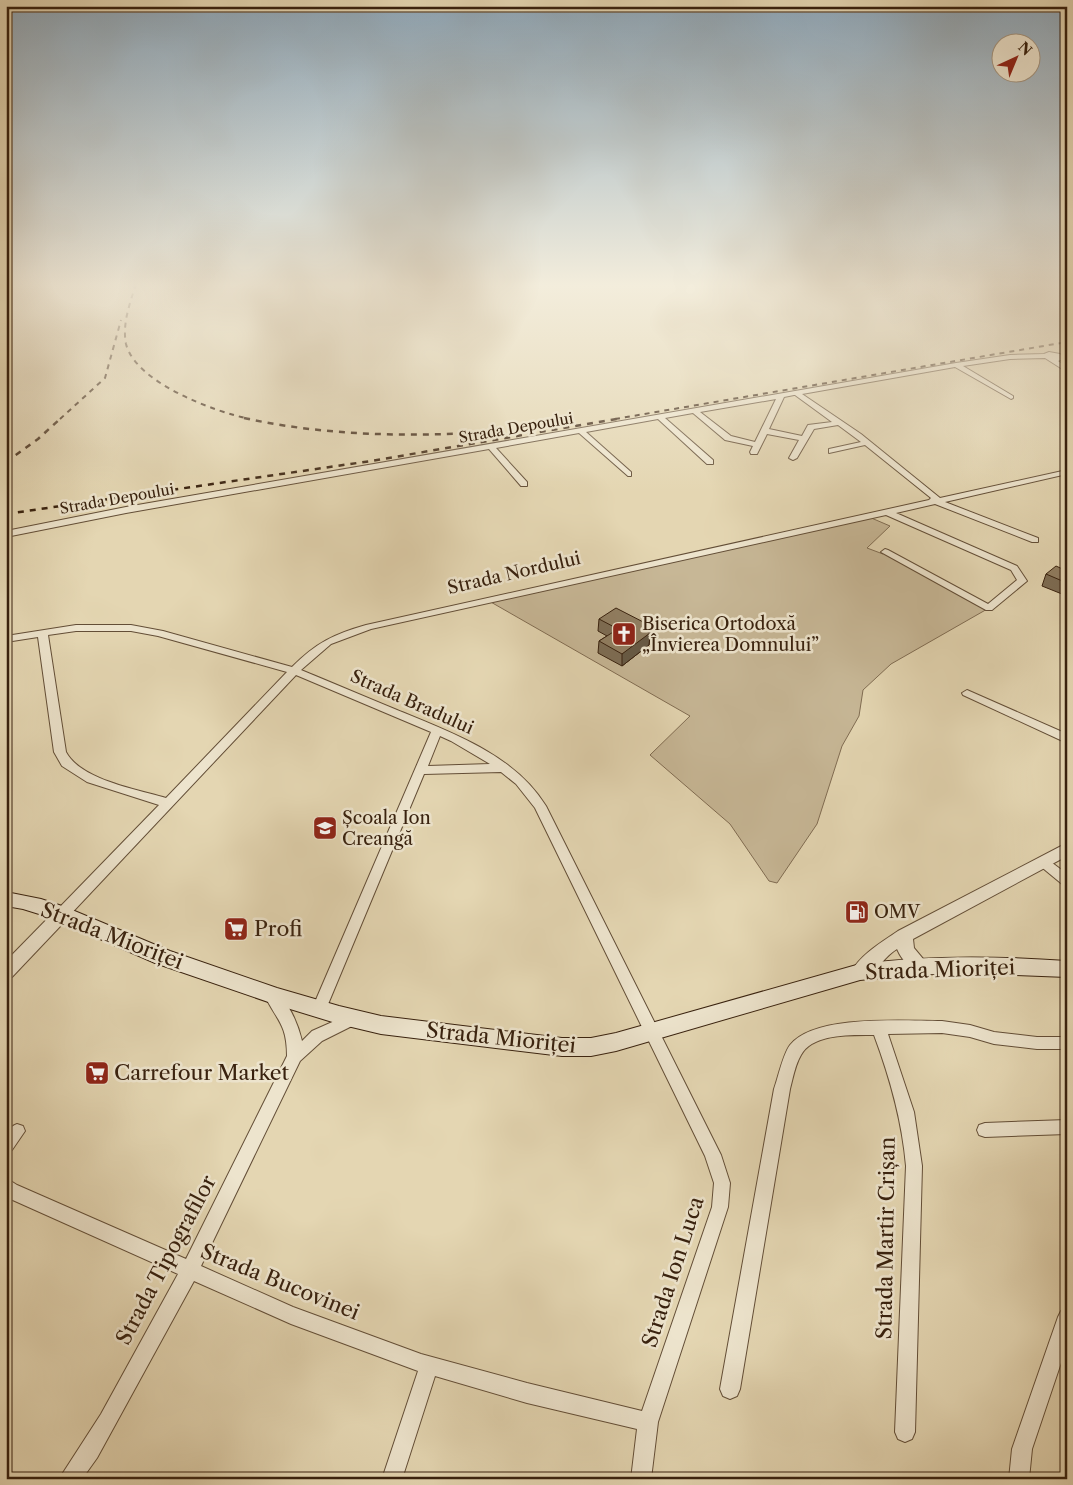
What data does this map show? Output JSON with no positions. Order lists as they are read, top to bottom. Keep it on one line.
{"streets":{"main road":["Strada Mioriței"],"street":["Strada Depoului","Strada Nordului","Strada Bradului","Strada Martir Crișan","Strada Tipografilor","Strada Ion Luca","Strada Bucovinei"]},"crossings":[["Strada Nordului","Strada Bradului"],["Strada Nordului","Strada Mioriței"],["Strada Bradului","Strada Mioriței"],["Strada Bradului","Strada Ion Luca"],["Strada Mioriței","Strada Tipografilor"],["Strada Mioriței","Strada Ion Luca"],["Strada Tipografilor","Strada Bucovinei"],["Strada Ion Luca","Strada Bucovinei"]],"places":{"church":["Biserica Ortodoxă „Învierea Domnului”"],"school or university":["Școala Ion Creangă"],"fuel station":["OMV"],"supermarket":["Profi","Carrefour Market"]},"north":"top right"}
